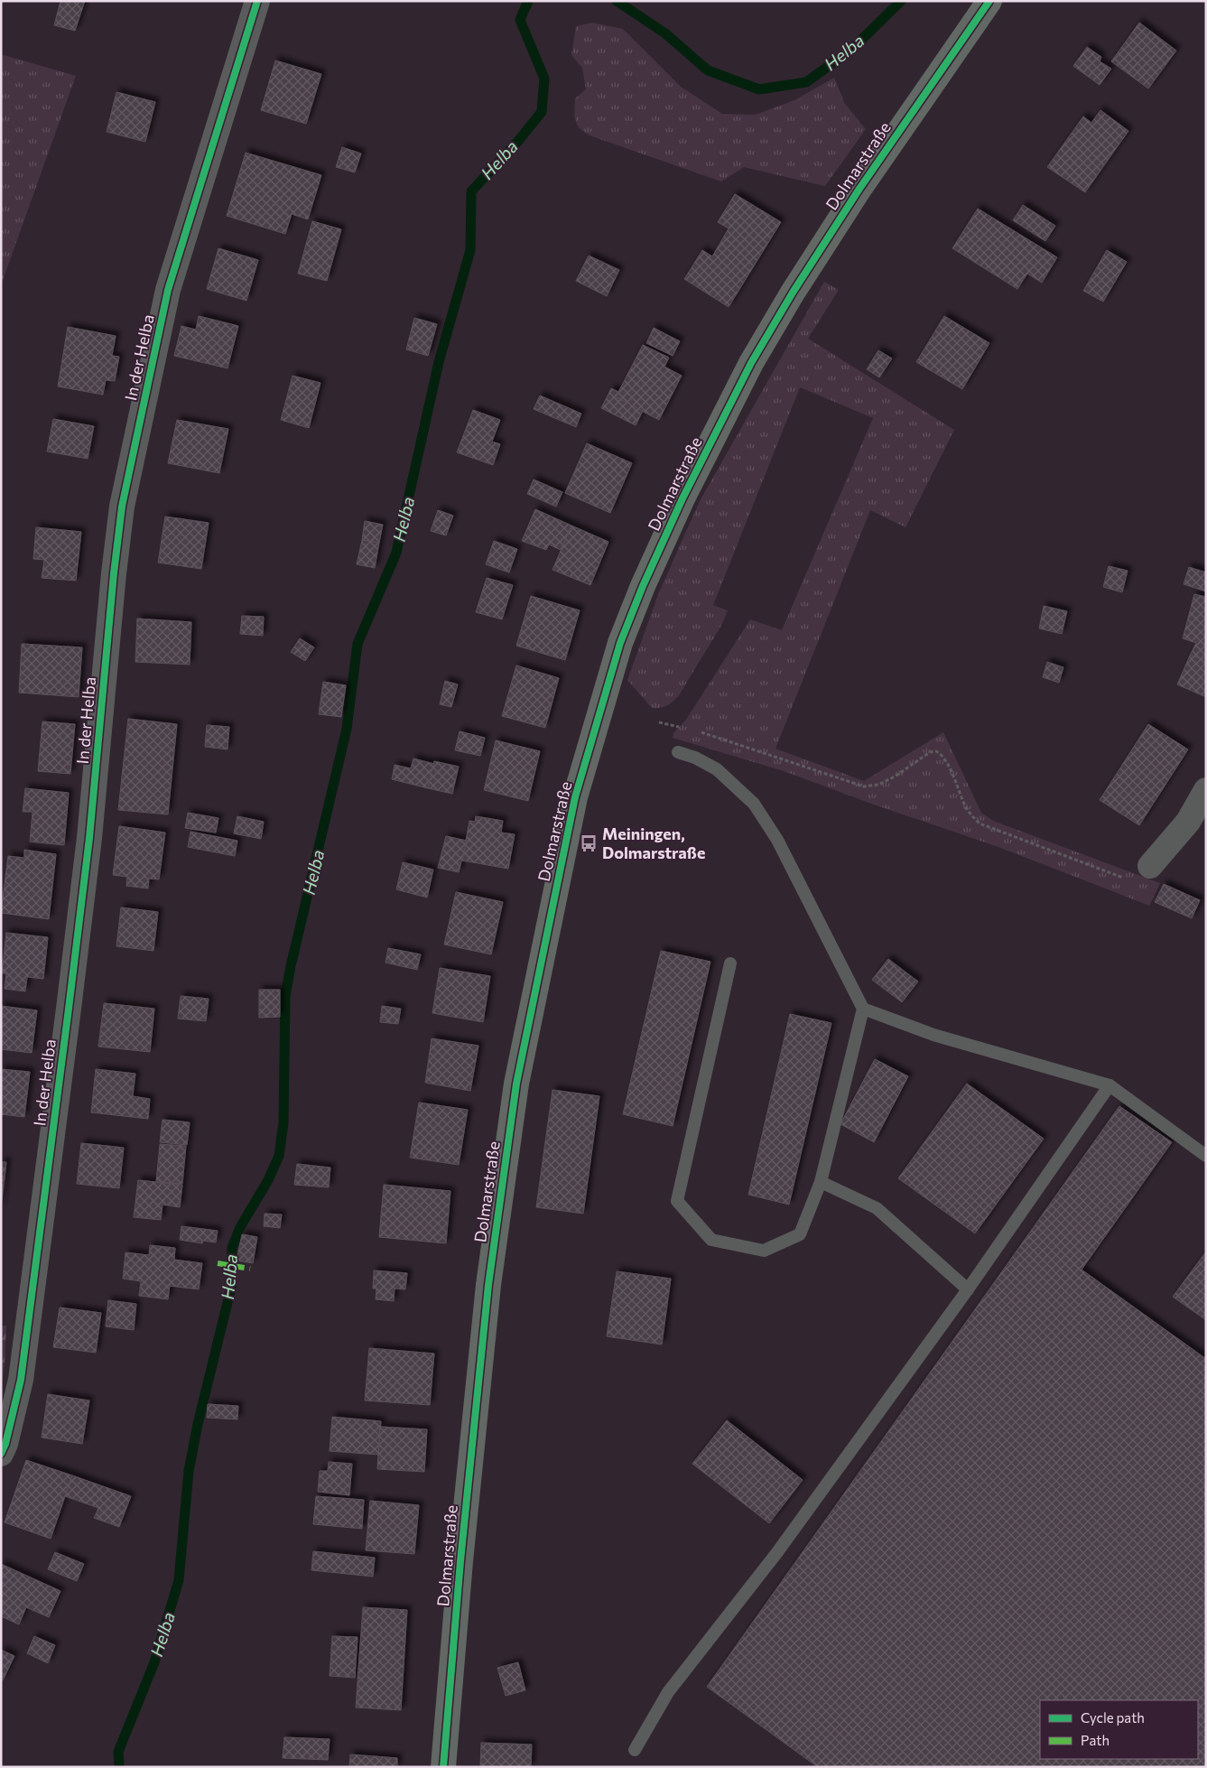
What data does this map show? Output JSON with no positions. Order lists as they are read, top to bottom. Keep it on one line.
{"streets":{"main road":["Dolmarstraße"],"street":["In der Helba"]},"water":["Helba"],"places":{"bus stop":["Meiningen, Dolmarstraße"]},"legend":["Cycle path","Path"]}
